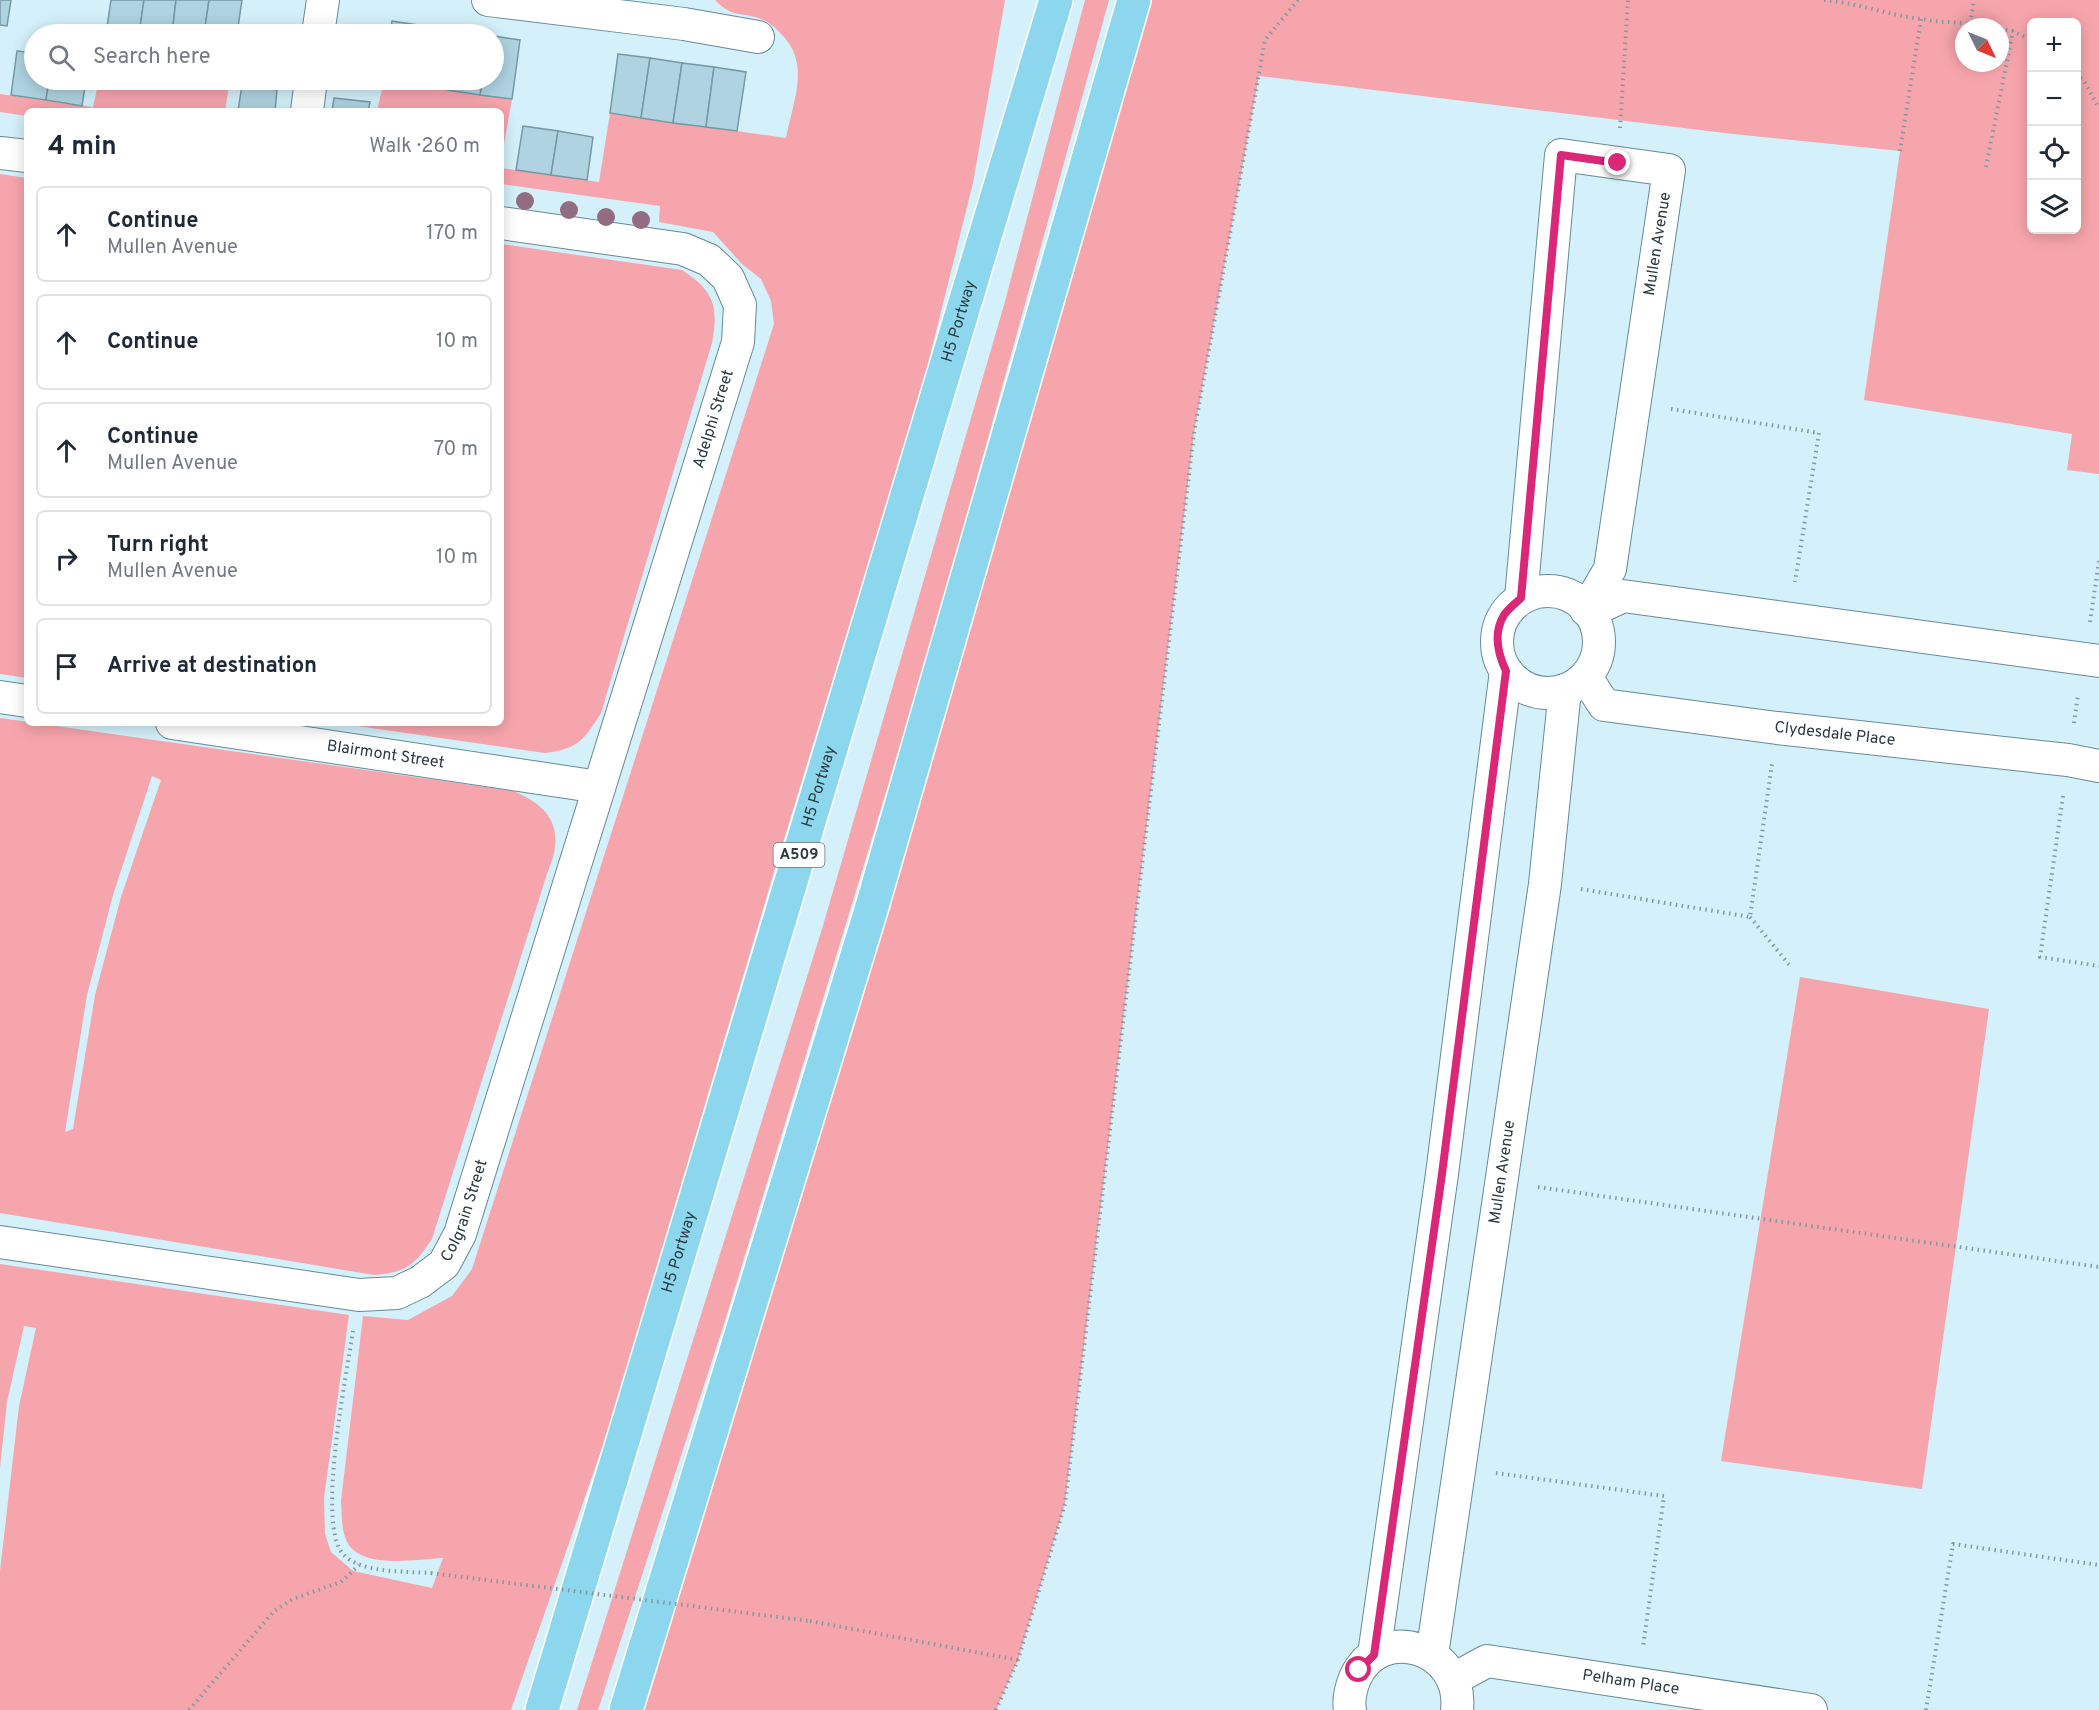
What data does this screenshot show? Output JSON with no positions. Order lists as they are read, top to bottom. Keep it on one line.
{"streets":{"main road":["H5 Portway","A509"],"street":["Mullen Avenue","Adelphi Street","Clydesdale Place","Blairmont Street","Colgrain Street","Pelham Place"]},"crossings":[["Mullen Avenue","Clydesdale Place"],["Adelphi Street","Blairmont Street"],["Adelphi Street","Colgrain Street"],["Blairmont Street","Colgrain Street"]],"north":"bottom right","page":{"map_buttons":["+","−"],"search":"Search here","heading":["4 min","Walk · 260 m"],"list":[["Continue","Mullen Avenue","170 m"],["Continue","10 m"],["Continue","Mullen Avenue","70 m"],["Turn right","Mullen Avenue","10 m"],"Arrive at destination"]}}
